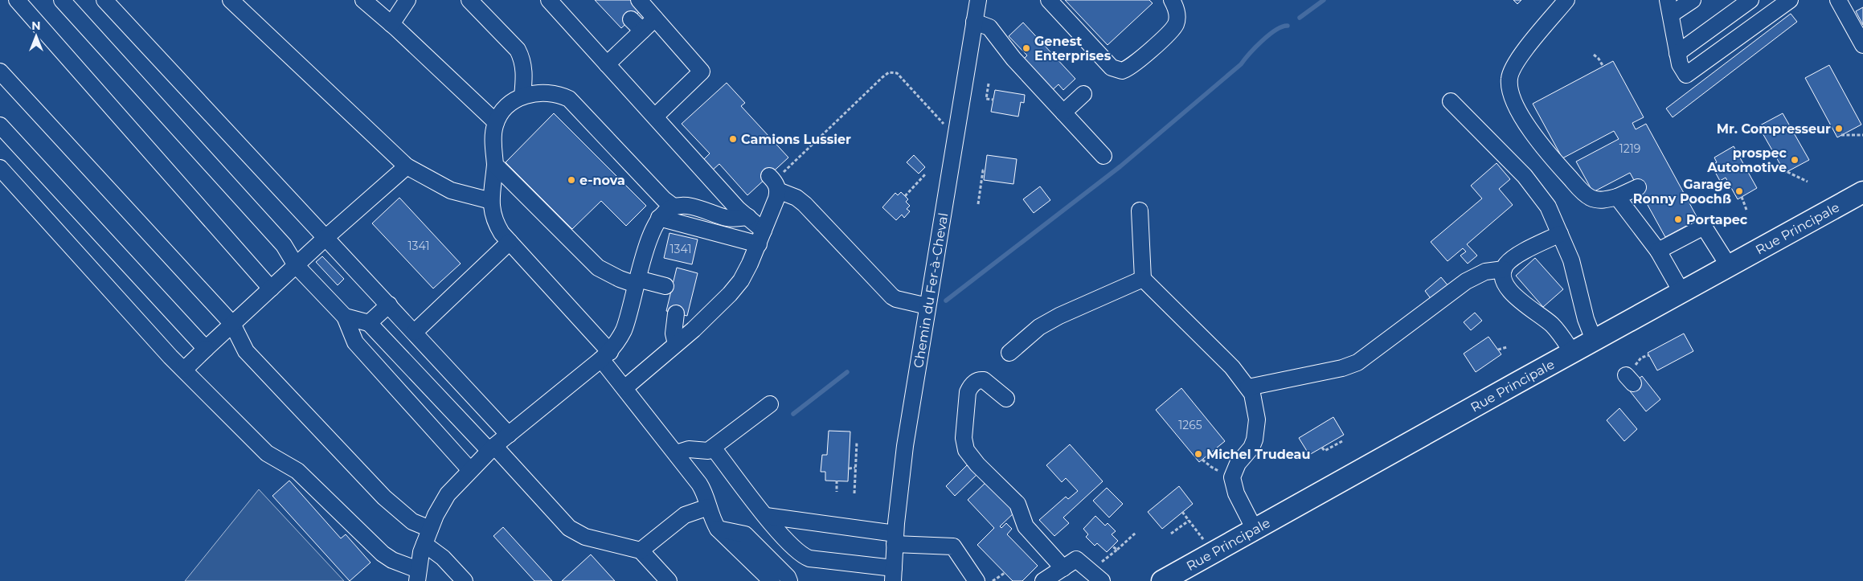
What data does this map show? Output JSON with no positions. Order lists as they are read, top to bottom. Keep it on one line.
{"streets":{"main road":["Rue Principale"],"street":["Chemin du Fer-à-Cheval"]},"places":["Genest Enterprises","Mr. Compresseur","Camions Lussier","prospec Automotive","e-nova","Garage Ronny Poochß","Portapec","Michel Trudeau"],"house_numbers":["1219","1341","1341","1265"],"north":"top"}
